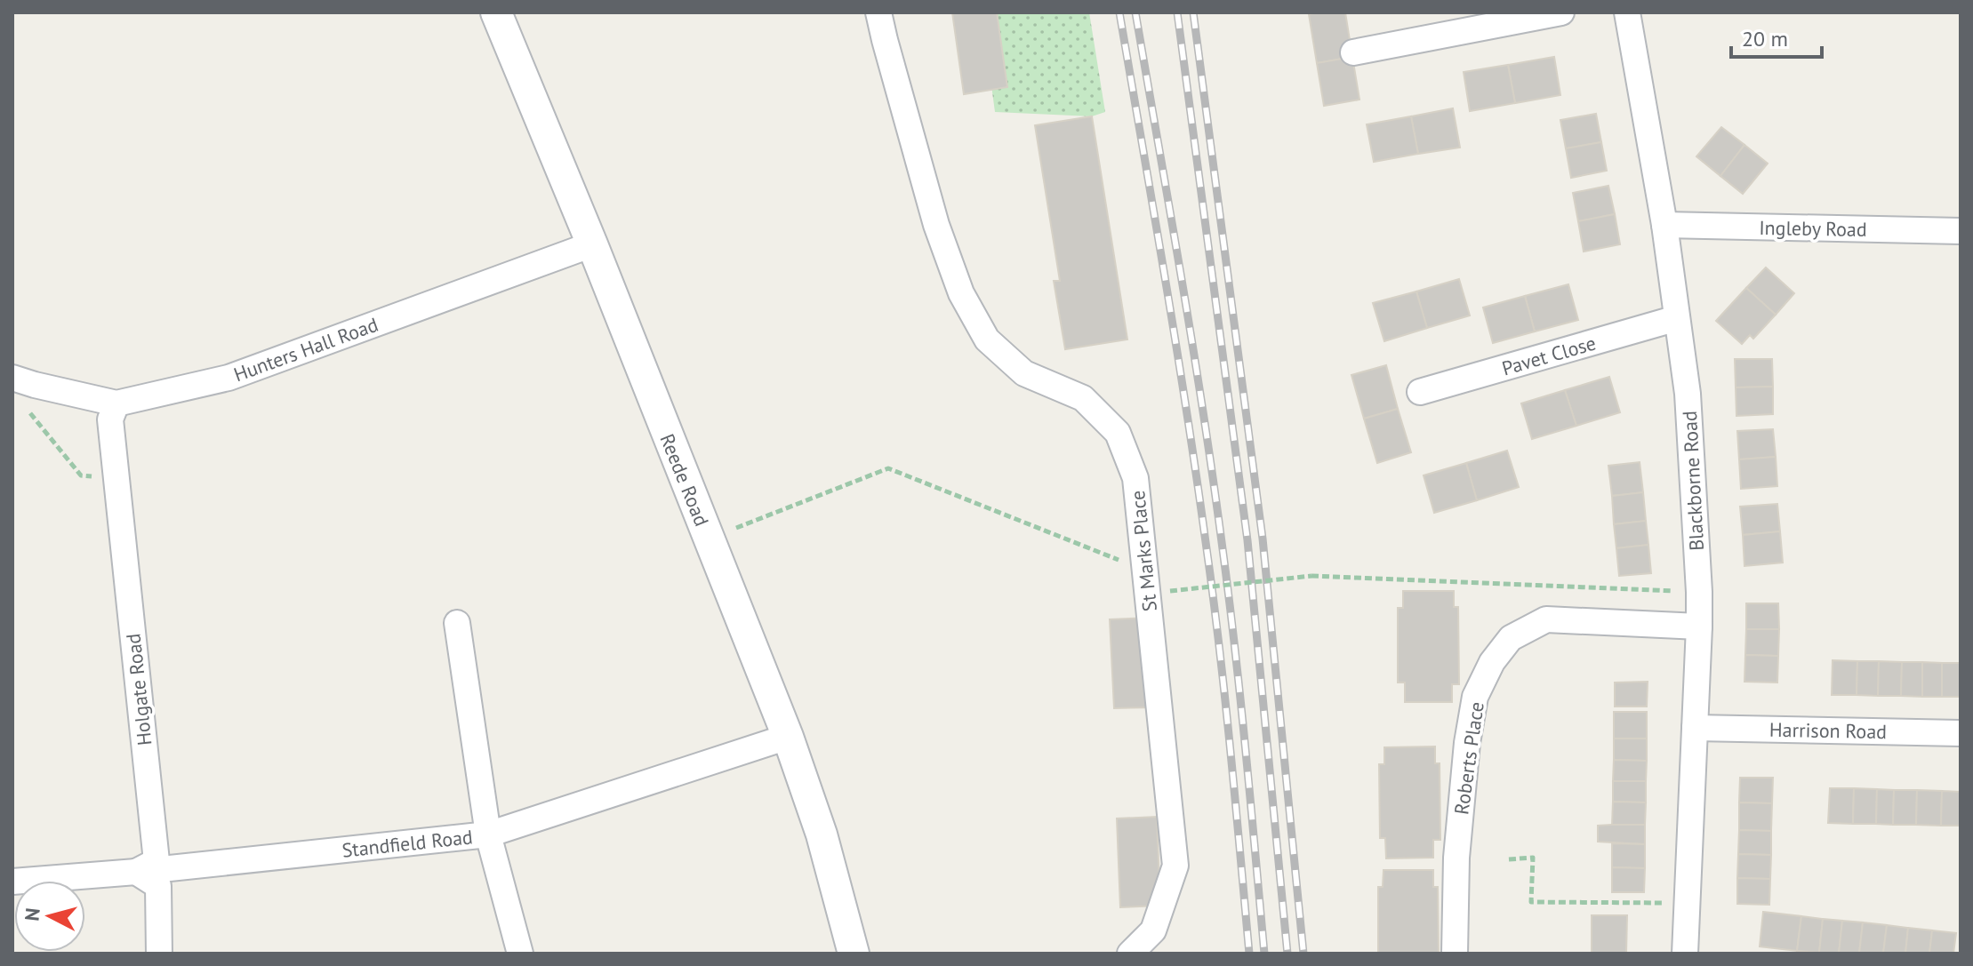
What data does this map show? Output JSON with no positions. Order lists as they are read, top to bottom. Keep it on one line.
{"streets":{"street":["Ingleby Road","Hunters Hall Road","Pavet Close","Reede Road","Blackborne Road","St Marks Place","Holgate Road","Harrison Road","Roberts Place","Standfield Road"]},"crossings":[["Ingleby Road","Blackborne Road"],["Hunters Hall Road","Reede Road"],["Hunters Hall Road","Holgate Road"],["Pavet Close","Blackborne Road"],["Reede Road","Standfield Road"],["Blackborne Road","Harrison Road"],["Blackborne Road","Roberts Place"],["Holgate Road","Standfield Road"]],"scale_bar":"20 m","north":"left"}
